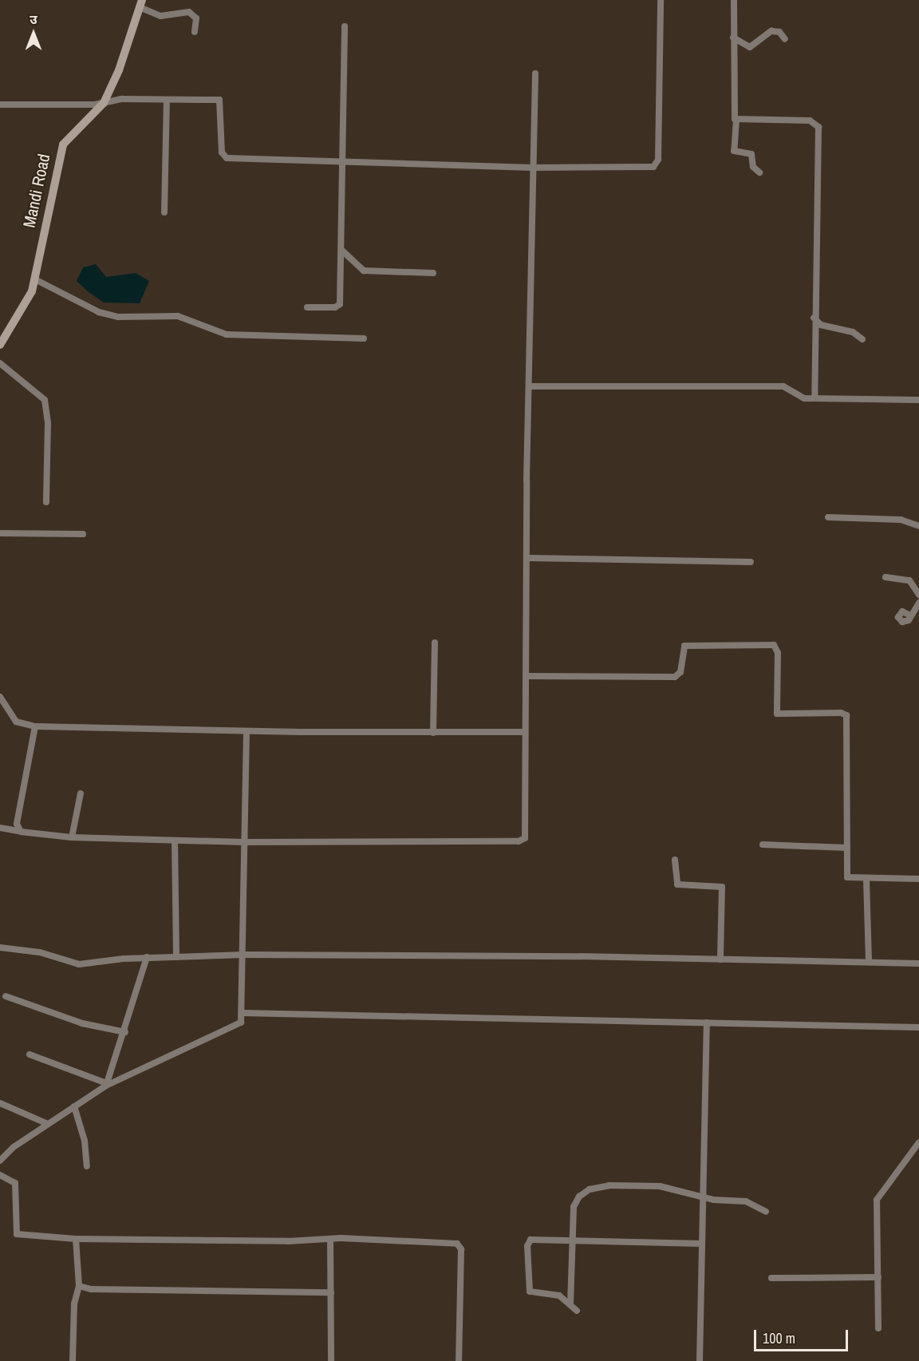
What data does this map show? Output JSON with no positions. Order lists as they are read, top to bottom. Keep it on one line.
{"streets":{"street":["Mandi Road"]},"scale_bar":"100 m","north":"top"}
